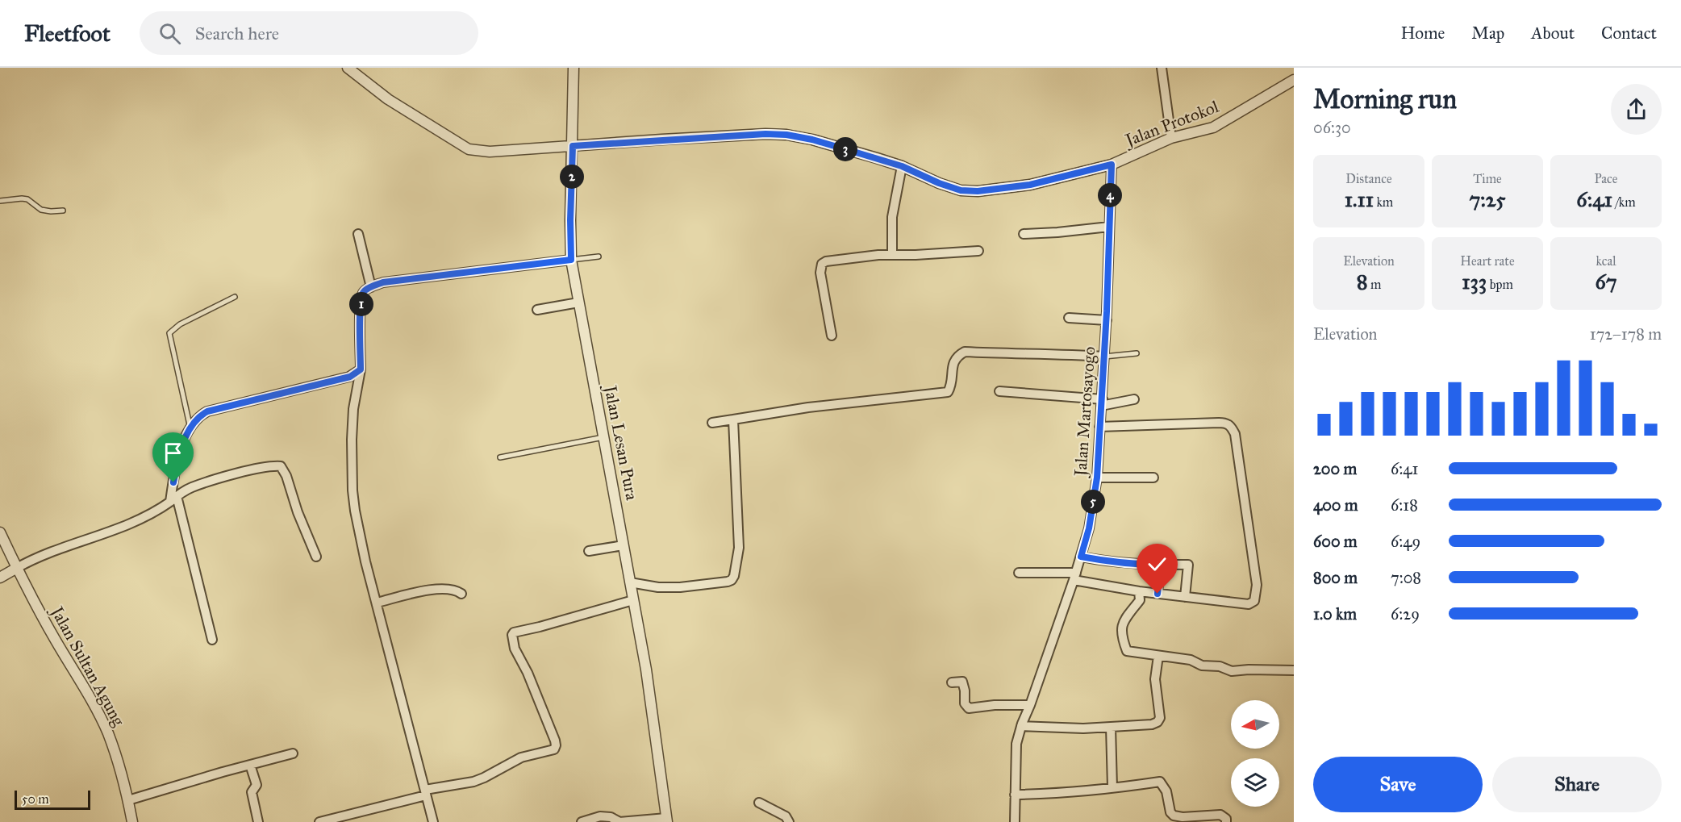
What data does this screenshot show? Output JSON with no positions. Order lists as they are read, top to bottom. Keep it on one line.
{"streets":{"street":["Jalan Protokol","Jalan Martosayogo","Jalan Lesan Pura","Jalan Sultan Agung"]},"crossings":[["Jalan Protokol","Jalan Martosayogo"],["Jalan Protokol","Jalan Lesan Pura"]],"scale_bar":"50 m","north":"left","page":{"header":"Fleetfoot","search":"Search here","nav":["Home","Map","About","Contact"],"heading":["Morning run","06:30"],"pins":["3","2","4","1","5"],"stats":[["Distance","1.11 km"],["Time","7:25"],["Pace","6:41 /km"],["Elevation","8 m"],["Heart rate","133 bpm"],["kcal","67"]],"chart":["Elevation","172–178 m"],"list":[{"name":"200 m","note":"6:41"},{"name":"400 m","note":"6:18"},{"name":"600 m","note":"6:49"},{"name":"800 m","note":"7:08"},{"name":"1.0 km","note":"6:29"}],"buttons":["Save","Share"],"scale":"50 m"}}
